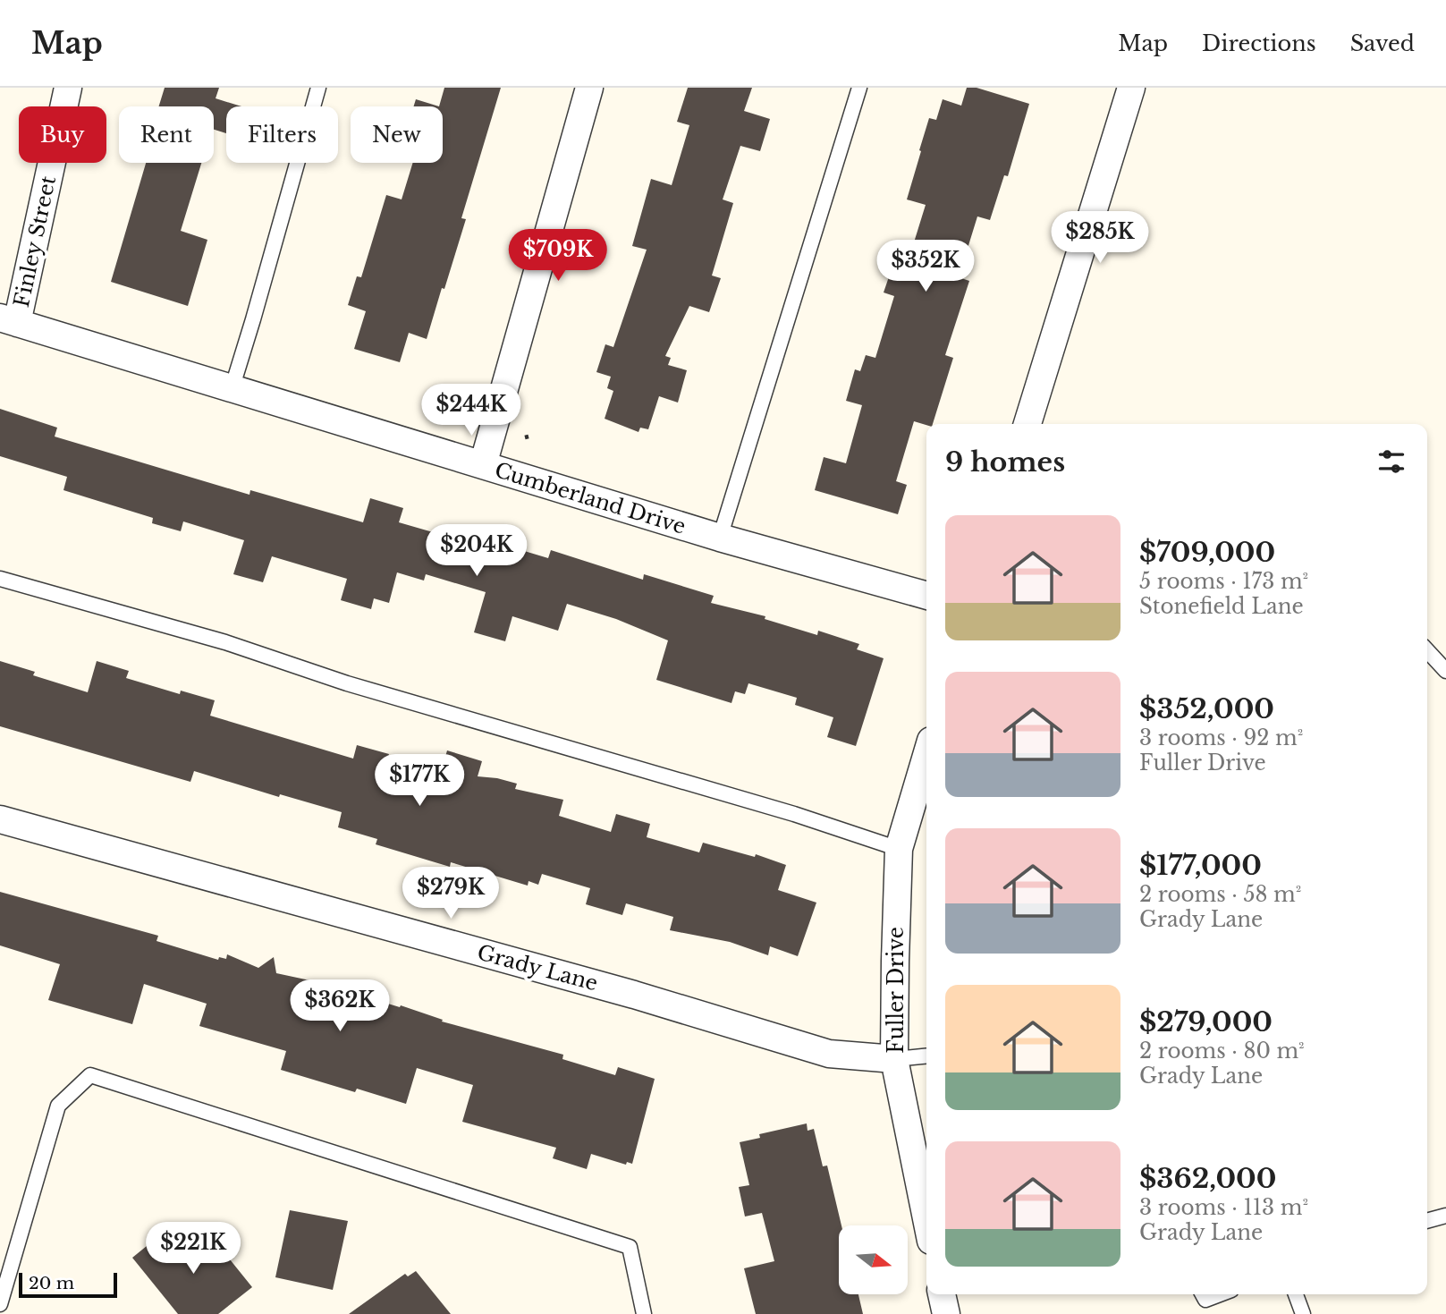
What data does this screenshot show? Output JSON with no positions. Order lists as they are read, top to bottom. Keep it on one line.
{"streets":{"street":["Finley Street","Cumberland Drive","Grady Lane","Fuller Drive"]},"crossings":[["Finley Street","Cumberland Drive"],["Grady Lane","Fuller Drive"]],"scale_bar":"20 m","north":"right","page":{"header":"Map","nav":["Map","Directions","Saved"],"chip":["Buy","Rent","Filters","New"],"price":["$285K","$709K","$352K","$244K","$204K","$177K","$279K","$362K","$221K"],"heading":"9 homes","list":[{"name":"$709,000","note":"5 rooms · 173 m² · Stonefield Lane"},{"name":"$352,000","note":"3 rooms · 92 m² · Fuller Drive"},{"name":"$177,000","note":"2 rooms · 58 m² · Grady Lane"},{"name":"$279,000","note":"2 rooms · 80 m² · Grady Lane"},{"name":"$362,000","note":"3 rooms · 113 m² · Grady Lane"}],"scale":"20 m"}}
